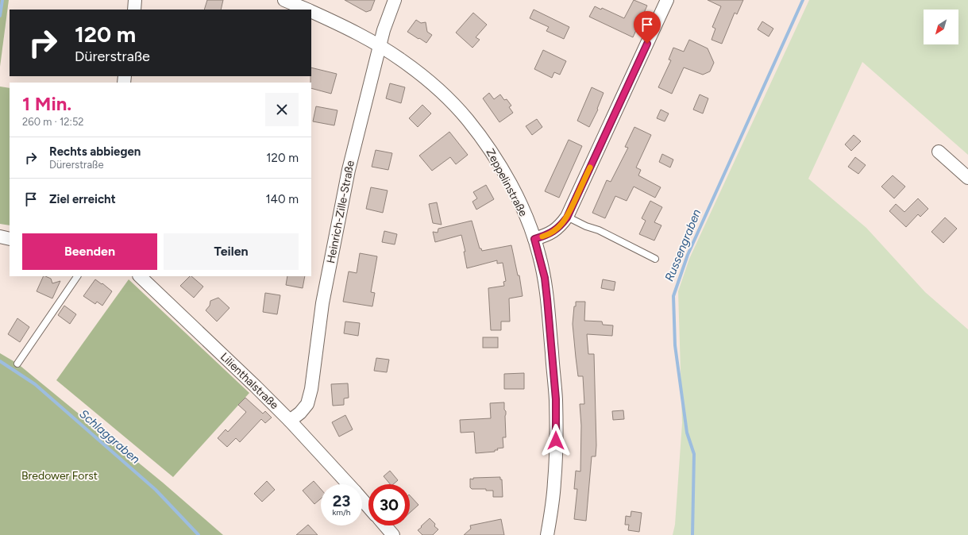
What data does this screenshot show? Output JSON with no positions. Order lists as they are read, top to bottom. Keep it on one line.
{"streets":{"street":["Zeppelinstraße","Heinrich-Zille-Straße","Lilienthalstraße"]},"crossings":[["Zeppelinstraße","Heinrich-Zille-Straße"],["Heinrich-Zille-Straße","Lilienthalstraße"]],"water":["Russengraben","Schlaggraben"],"parks":["Bredower Forst"],"north":"bottom left","page":{"turn":["120 m","Dürerstraße"],"heading":["1 Min.","260 m · 12:52"],"list":[{"name":"Rechts abbiegen","note":"Dürerstraße","value":"120 m"},{"name":"Ziel erreicht","value":"140 m"}],"buttons":["Beenden","Teilen"],"speed":"23 km/h","limit":"30"}}
